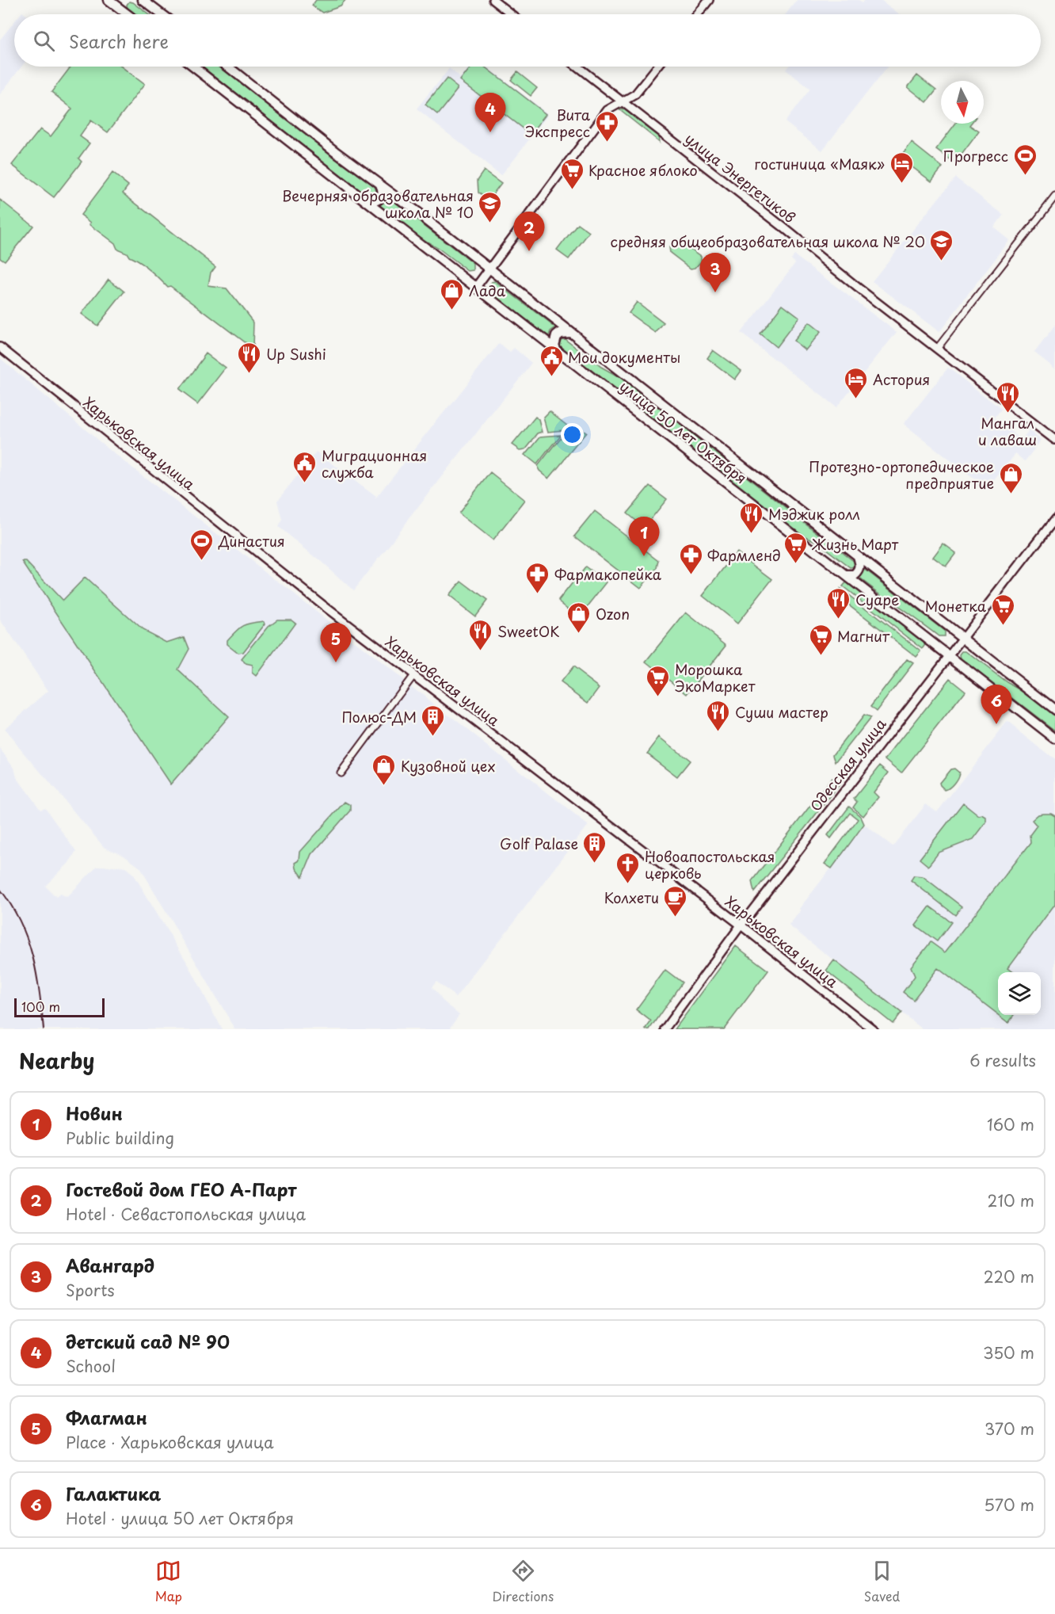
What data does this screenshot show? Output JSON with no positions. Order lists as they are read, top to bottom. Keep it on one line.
{"streets":{"main road":["улица 50 лет Октября"],"street":["улица Энергетиков","Харьковская улица","Одесская улица"]},"crossings":[["улица 50 лет Октября","Одесская улица"],["Харьковская улица","Одесская улица"]],"places":{"pharmacy":["Вита Экспресс","Фармленд","Фармакопейка"],"sports":["Прогресс","Династия"],"hotel":["гостиница «Маяк»","Астория"],"supermarket":["Красное яблоко","Жизнь Март","Монетка","Магнит","Морошка ЭкоМаркет"],"school or university":["Вечерняя образовательная школа № 10","средняя общеобразовательная школа № 20"],"shop":["Лада","Протезно-ортопедическое предприятие","Ozon","Кузовной цех"],"restaurant":["Up Sushi","Мангал и лаваш","Мэджик ролл","Суаре","SweetOK","Суши мастер"],"public building":["Мои документы","Миграционная служба"],"building":["Полюс-ДМ","Golf Palase"],"church":["Новоапостольская церковь"],"cafe":["Колхети"]},"scale_bar":"100 m","north":"bottom","page":{"search":"Search here","pins":["4","2","3","1","5","6"],"scale":"100 m","heading":["Nearby","6 results"],"list":[{"mark":"1","name":"Новин","note":"Public building","value":"160 m"},{"mark":"2","name":"Гостевой дом ГЕО А-Парт","note":"Hotel · Севастопольская улица","value":"210 m"},{"mark":"3","name":"Авангард","note":"Sports","value":"220 m"},{"mark":"4","name":"детский сад № 90","note":"School","value":"350 m"},{"mark":"5","name":"Флагман","note":"Place · Харьковская улица","value":"370 m"},{"mark":"6","name":"Галактика","note":"Hotel · улица 50 лет Октября","value":"570 m"}],"nav":["Map","Directions","Saved"]}}
